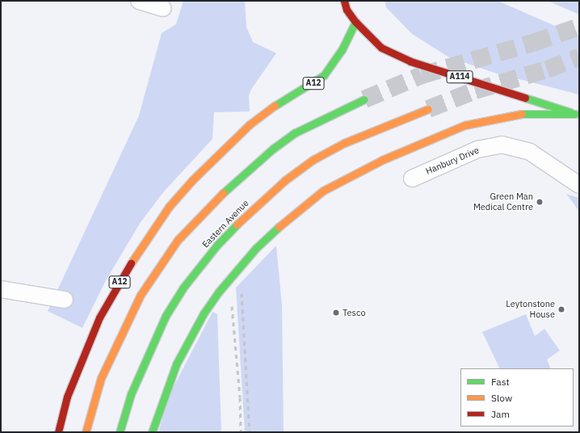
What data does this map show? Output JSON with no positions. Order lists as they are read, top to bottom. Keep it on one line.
{"streets":{"main road":["A114","A12","Eastern Avenue"],"street":["Hanbury Drive"]},"crossings":[["A114","A12"]],"places":["Green Man Medical Centre","Leytonstone House","Tesco"],"legend":["Fast","Slow","Jam"]}
